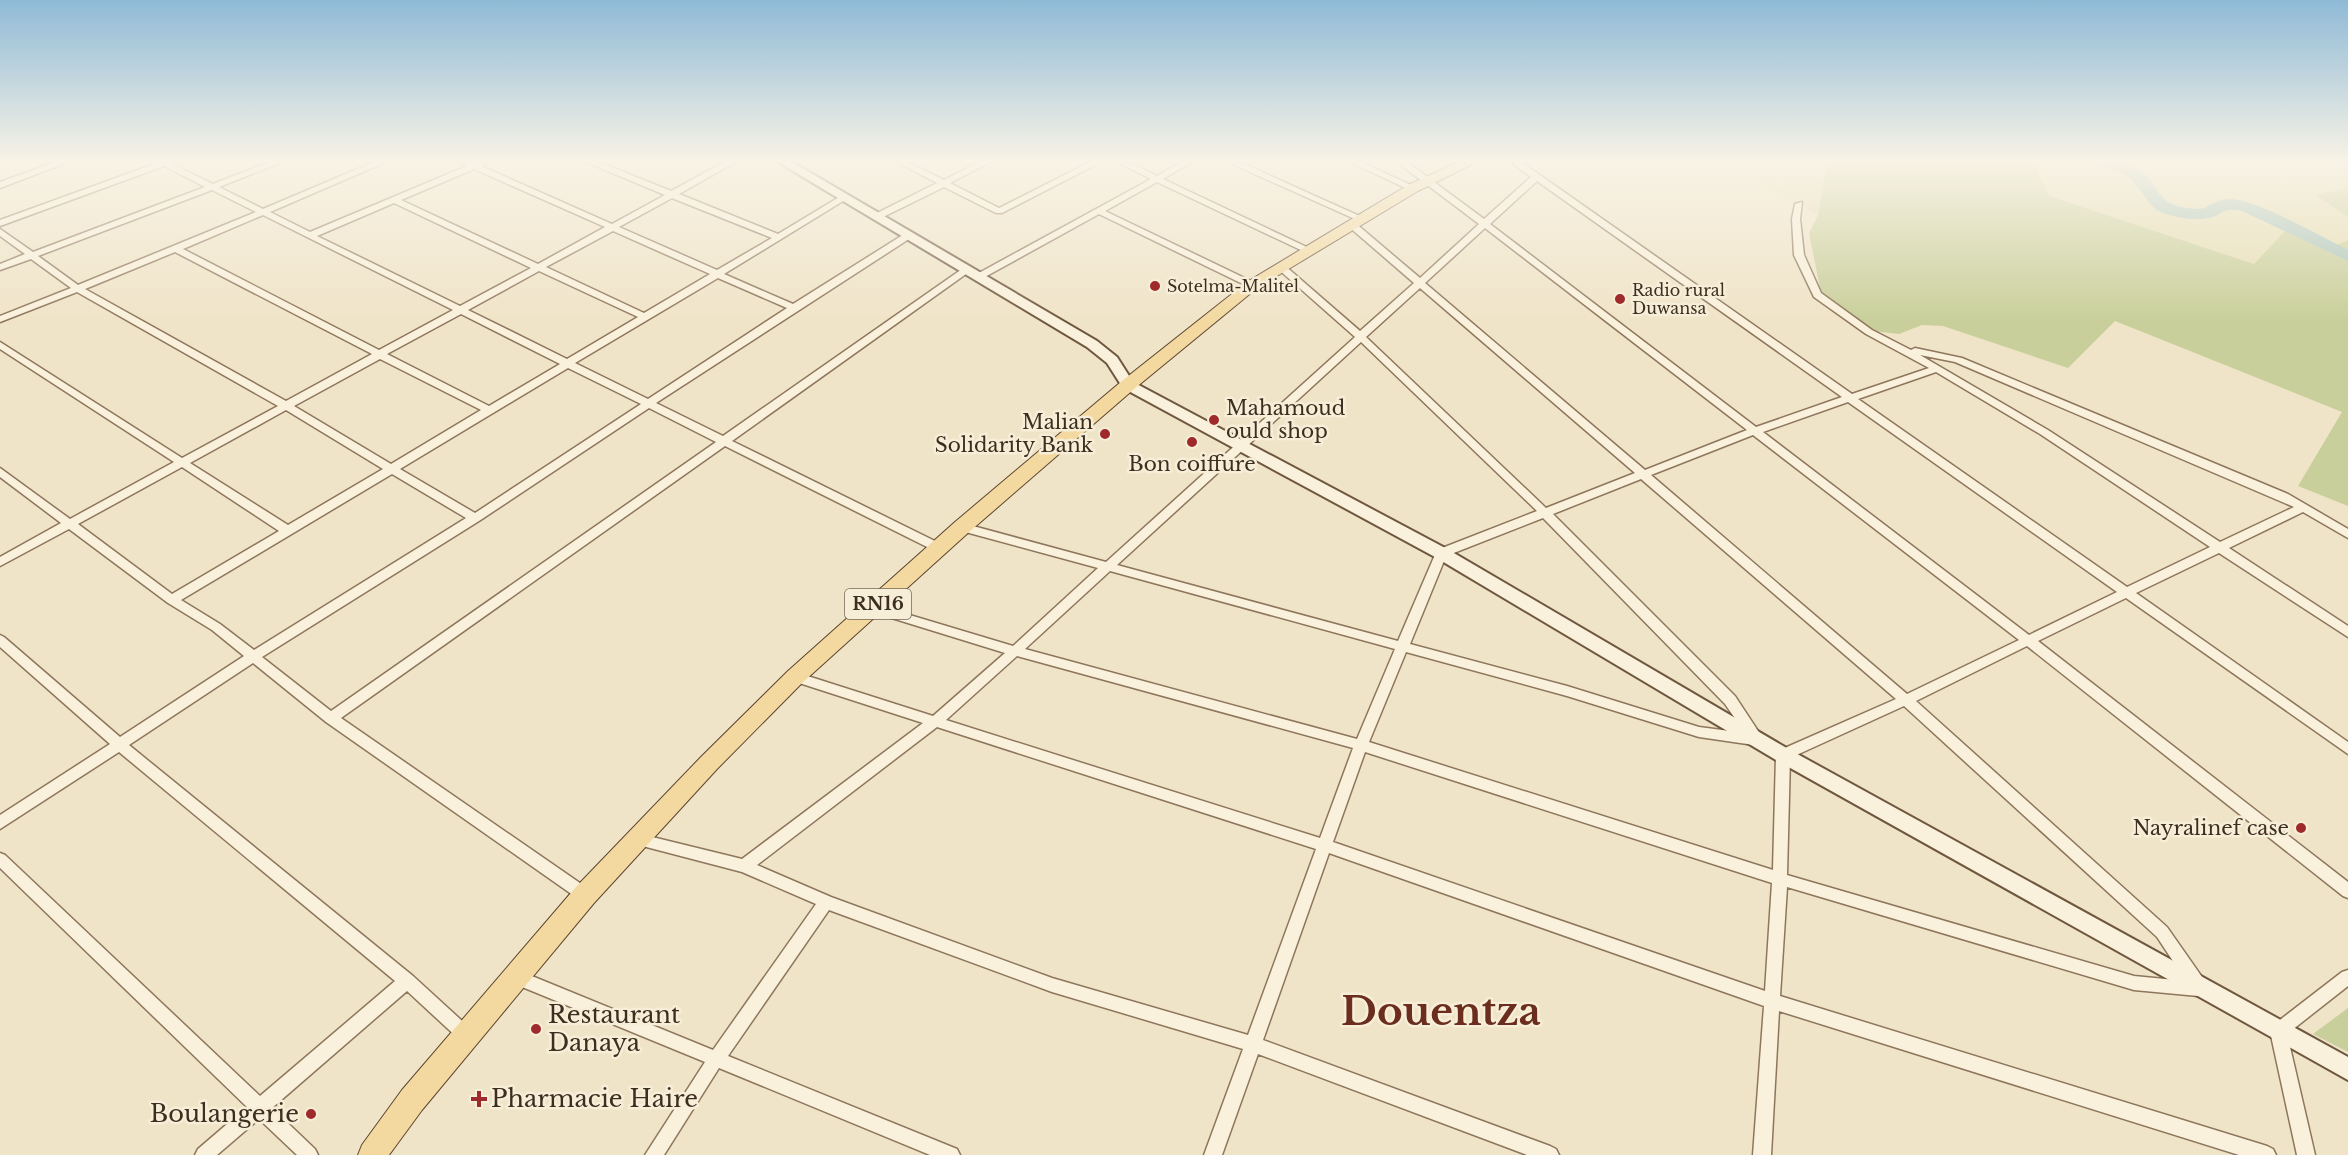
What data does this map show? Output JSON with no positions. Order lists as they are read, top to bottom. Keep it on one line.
{"streets":{"main road":["RN16"]},"districts":["Douentza"],"places":{"other":["Sotelma-Malitel","Radio rural Duwansa","Mahamoud ould shop","Malian Solidarity Bank","Bon coiffure","Nayralinef case","Restaurant Danaya","Boulangerie"],"health":["Pharmacie Haire"]}}
